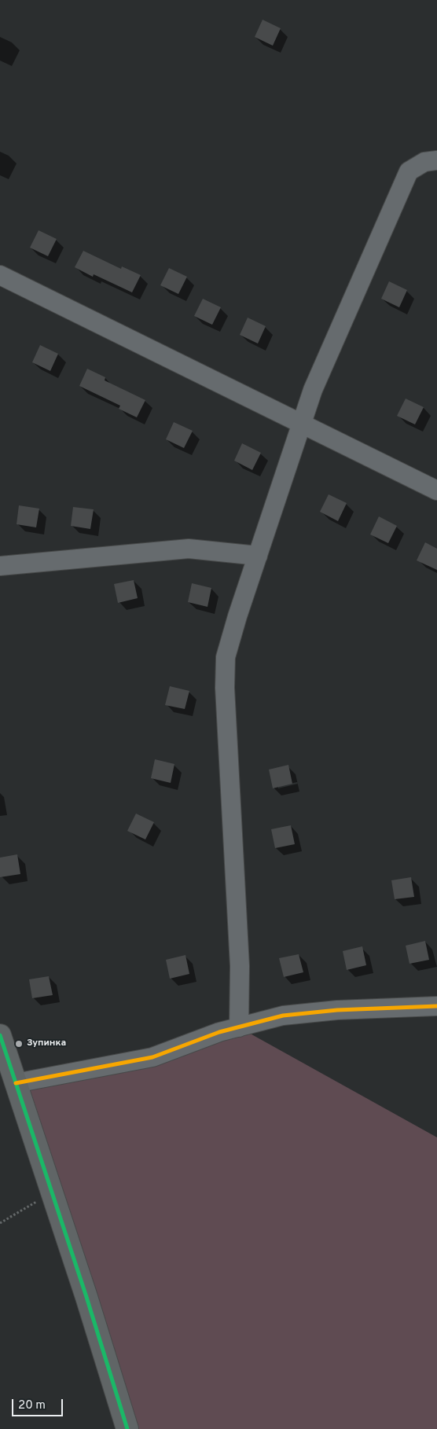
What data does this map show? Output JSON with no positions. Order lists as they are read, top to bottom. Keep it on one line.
{"places":["Зупинка"],"scale_bar":"20 m"}
